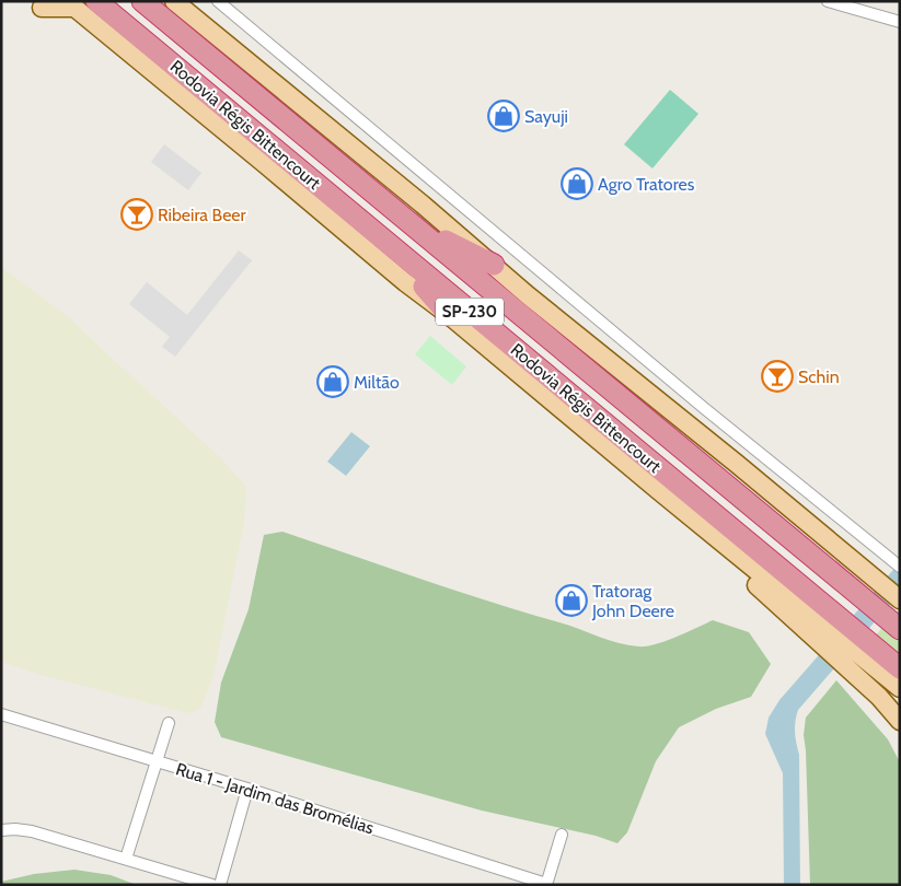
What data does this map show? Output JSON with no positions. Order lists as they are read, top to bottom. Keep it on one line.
{"streets":{"highway":["Rodovia Régis Bittencourt","SP-230"],"street":["Rua 1 - Jardim das Bromélias"]},"places":{"shop":["Sayuji","Agro Tratores","Miltão","Tratorag John Deere"],"bar":["Ribeira Beer","Schin"]}}
